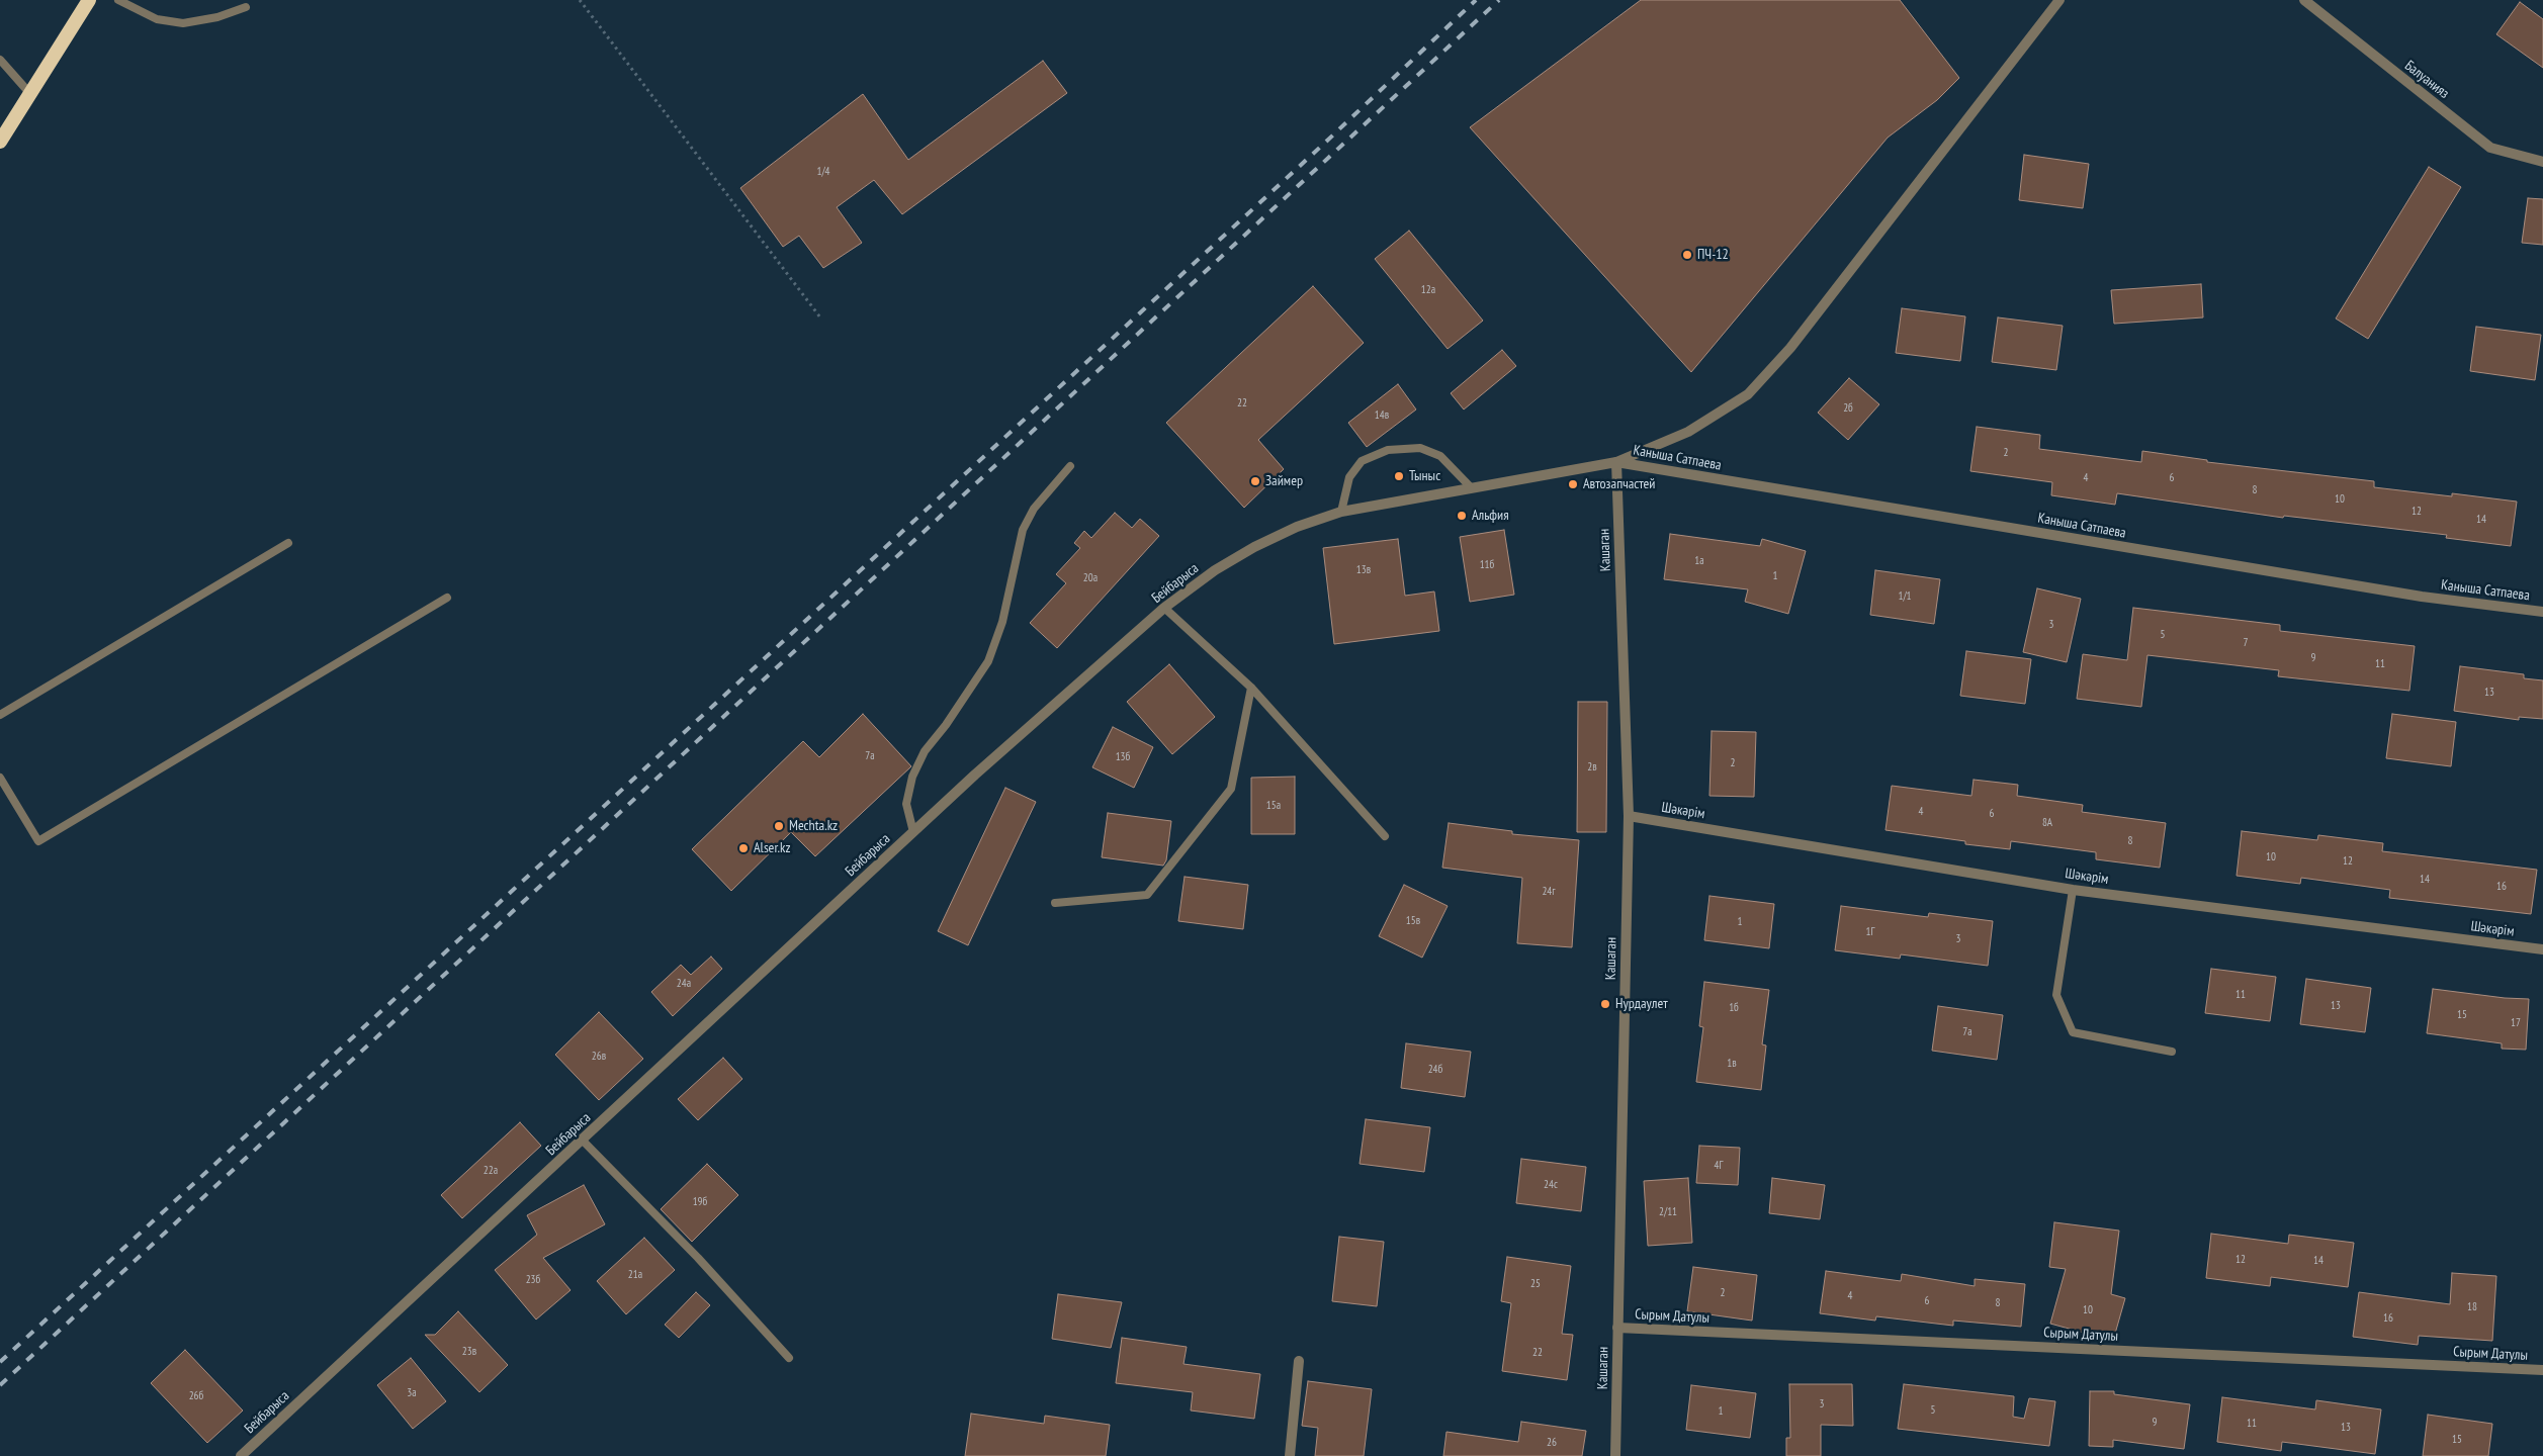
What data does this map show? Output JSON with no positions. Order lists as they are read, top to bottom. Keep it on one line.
{"streets":{"street":["Балуанияз","Каныша Сатпаева","Кашаган","Бейбарыса","Шәкәрім","Сырым Датулы"]},"crossings":[["Каныша Сатпаева","Кашаган"],["Каныша Сатпаева","Бейбарыса"],["Кашаган","Бейбарыса"],["Кашаган","Шәкәрім"],["Кашаган","Сырым Датулы"]],"places":["ПЧ-12","Тыныс","Займер","Автозапчастей","Альфия","Mechta.kz","Alser.kz","Нурдаулет"],"house_numbers":["1/4","12а","22","2б","14в","2","4","6","8","10","12","14","1а","11б","13в","1","20а","1/1","3","5","7","9","11","13","7а","13б","2","2в","15а","4","6","8А","8","10","12","14","16","24г","15в","1","1Г","3","24а","11","13","1б","15","17","7а","26в","1в","24б","4Г","22а","24с","19б","2/11","12","14","21а","23б","25","2","4","6","8","18","10","16","23в","22","3а","26б","3","5","1","9","11","13","15","26"]}
